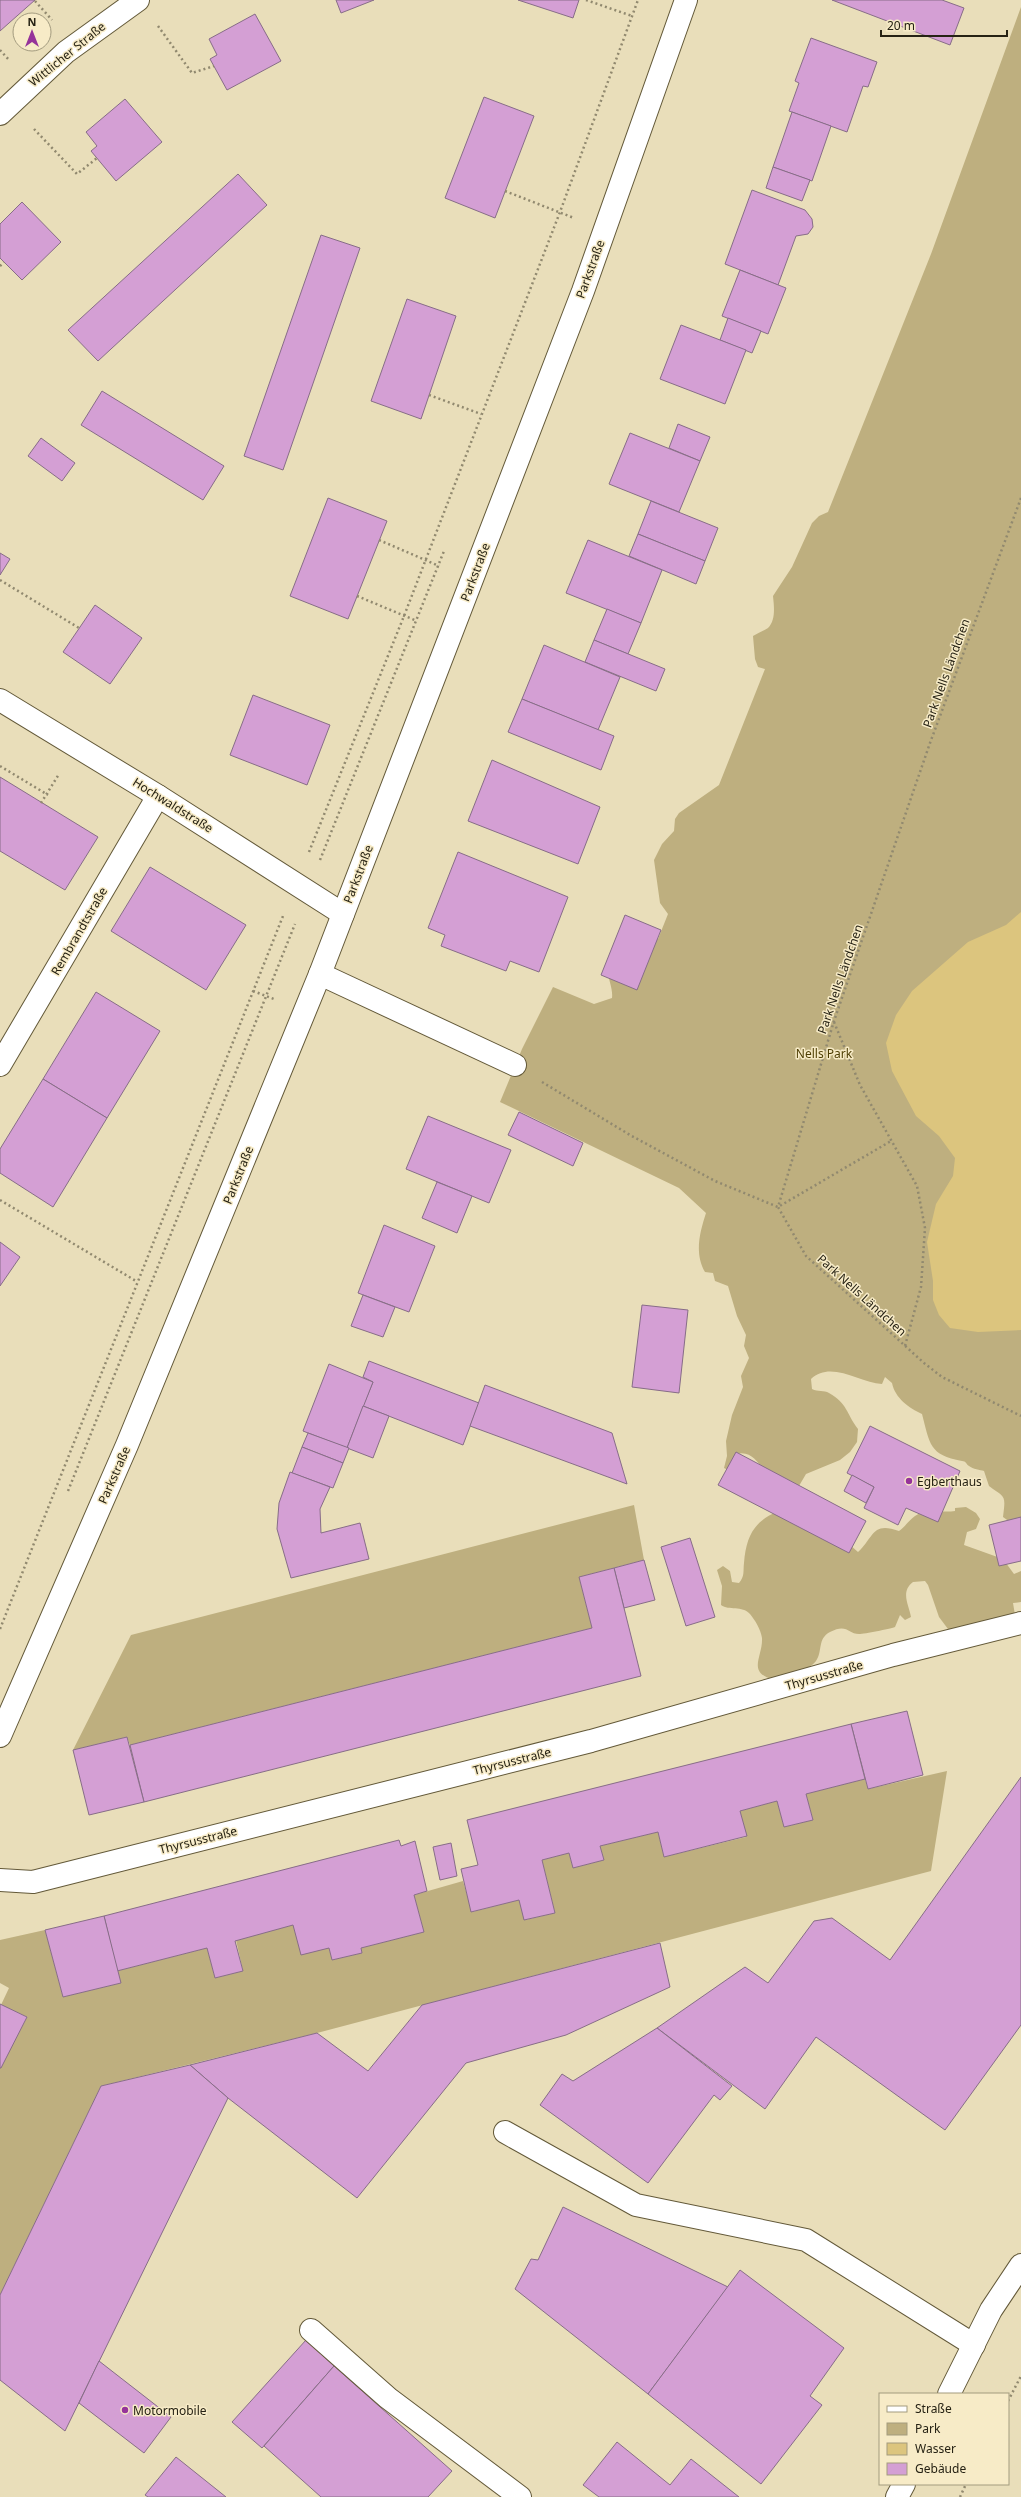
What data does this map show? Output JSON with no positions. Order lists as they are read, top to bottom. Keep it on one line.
{"streets":{"street":["Wittlicher Straße","Parkstraße","Hochwaldstraße","Rembrandtstraße","Thyrsusstraße"],"path":["Park Nells Ländchen"]},"crossings":[["Parkstraße","Hochwaldstraße"],["Hochwaldstraße","Rembrandtstraße"]],"parks":["Nells Park"],"places":["Egberthaus","Motormobile"],"legend":["Straße","Park","Wasser","Gebäude"],"scale_bar":"20 m","north":"top"}
